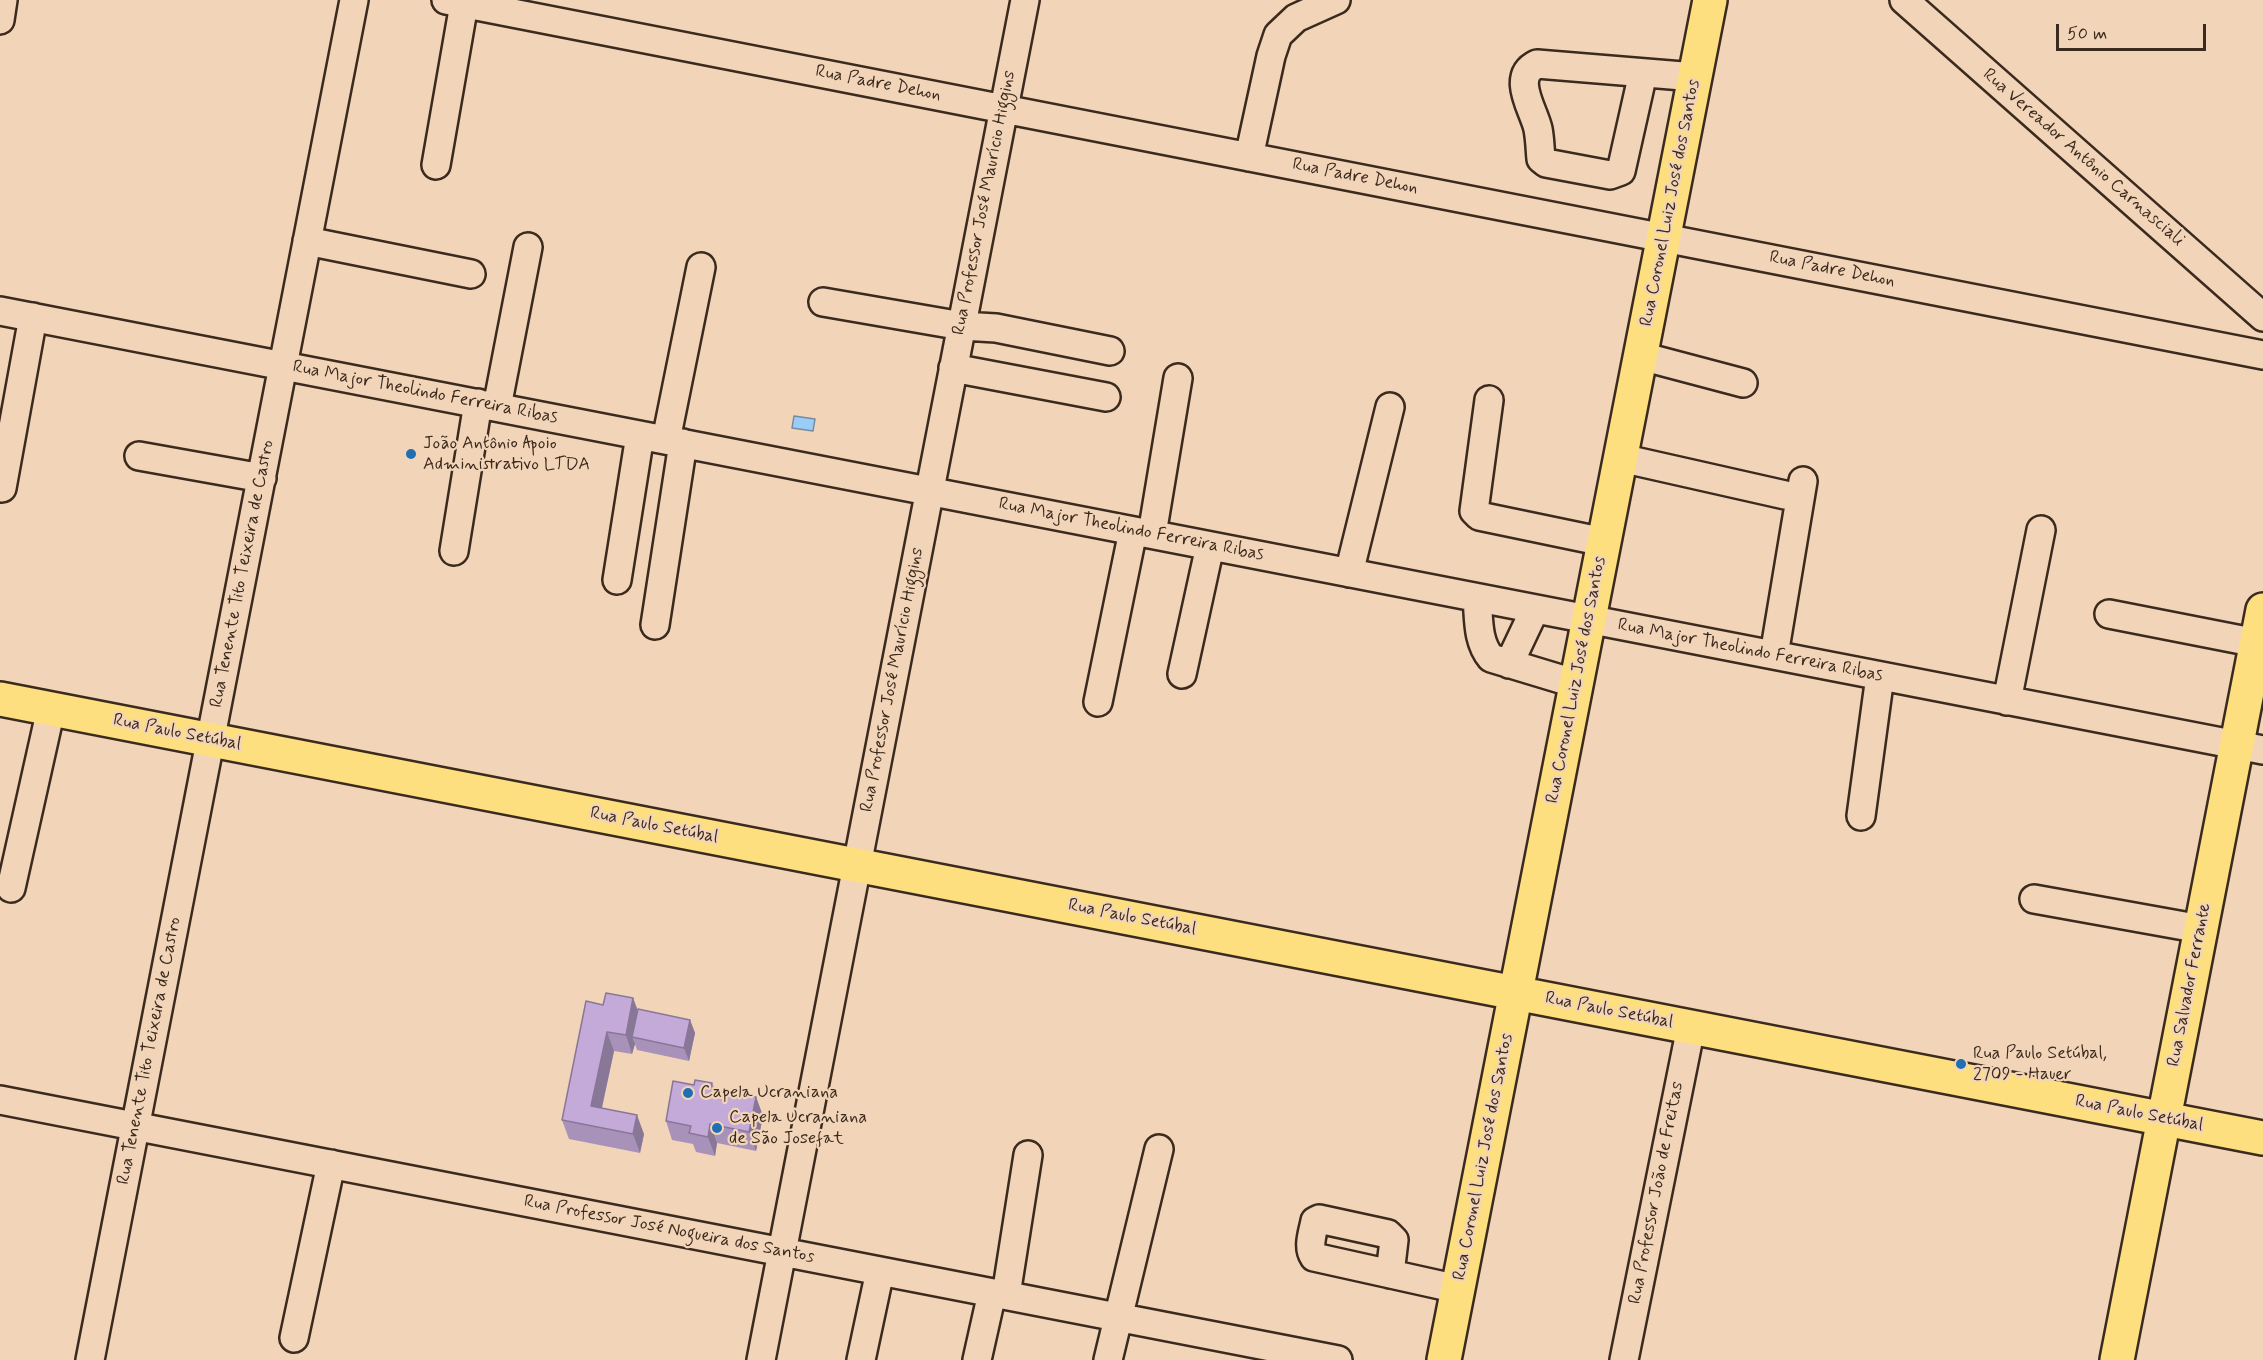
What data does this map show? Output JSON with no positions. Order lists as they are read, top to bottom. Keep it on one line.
{"streets":{"main road":["Rua Coronel Luiz José dos Santos","Rua Paulo Setúbal","Rua Salvador Ferrante"],"street":["Rua Padre Dehon","Rua Vereador Antônio Carnasciali","Rua Professor José Maurício Higgins","Rua Major Theolindo Ferreira Ribas","Rua Tenente Tito Teixeira de Castro","Rua Professor João de Freitas","Rua Professor José Nogueira dos Santos"]},"crossings":[["Rua Padre Dehon","Rua Professor José Maurício Higgins"],["Rua Padre Dehon","Rua Coronel Luiz José dos Santos"],["Rua Professor José Maurício Higgins","Rua Major Theolindo Ferreira Ribas"],["Rua Professor José Maurício Higgins","Rua Paulo Setúbal"],["Rua Professor José Maurício Higgins","Rua Professor José Nogueira dos Santos"],["Rua Coronel Luiz José dos Santos","Rua Major Theolindo Ferreira Ribas"],["Rua Coronel Luiz José dos Santos","Rua Paulo Setúbal"],["Rua Major Theolindo Ferreira Ribas","Rua Tenente Tito Teixeira de Castro"],["Rua Major Theolindo Ferreira Ribas","Rua Salvador Ferrante"],["Rua Tenente Tito Teixeira de Castro","Rua Paulo Setúbal"],["Rua Tenente Tito Teixeira de Castro","Rua Professor José Nogueira dos Santos"],["Rua Paulo Setúbal","Rua Salvador Ferrante"],["Rua Paulo Setúbal","Rua Professor João de Freitas"]],"places":["João Antônio Apoio Administrativo LTDA","Rua Paulo Setúbal, 2709 - Hauer","Capela Ucraniana","Capela Ucraniana de São Josefat"],"scale_bar":"50 m"}
